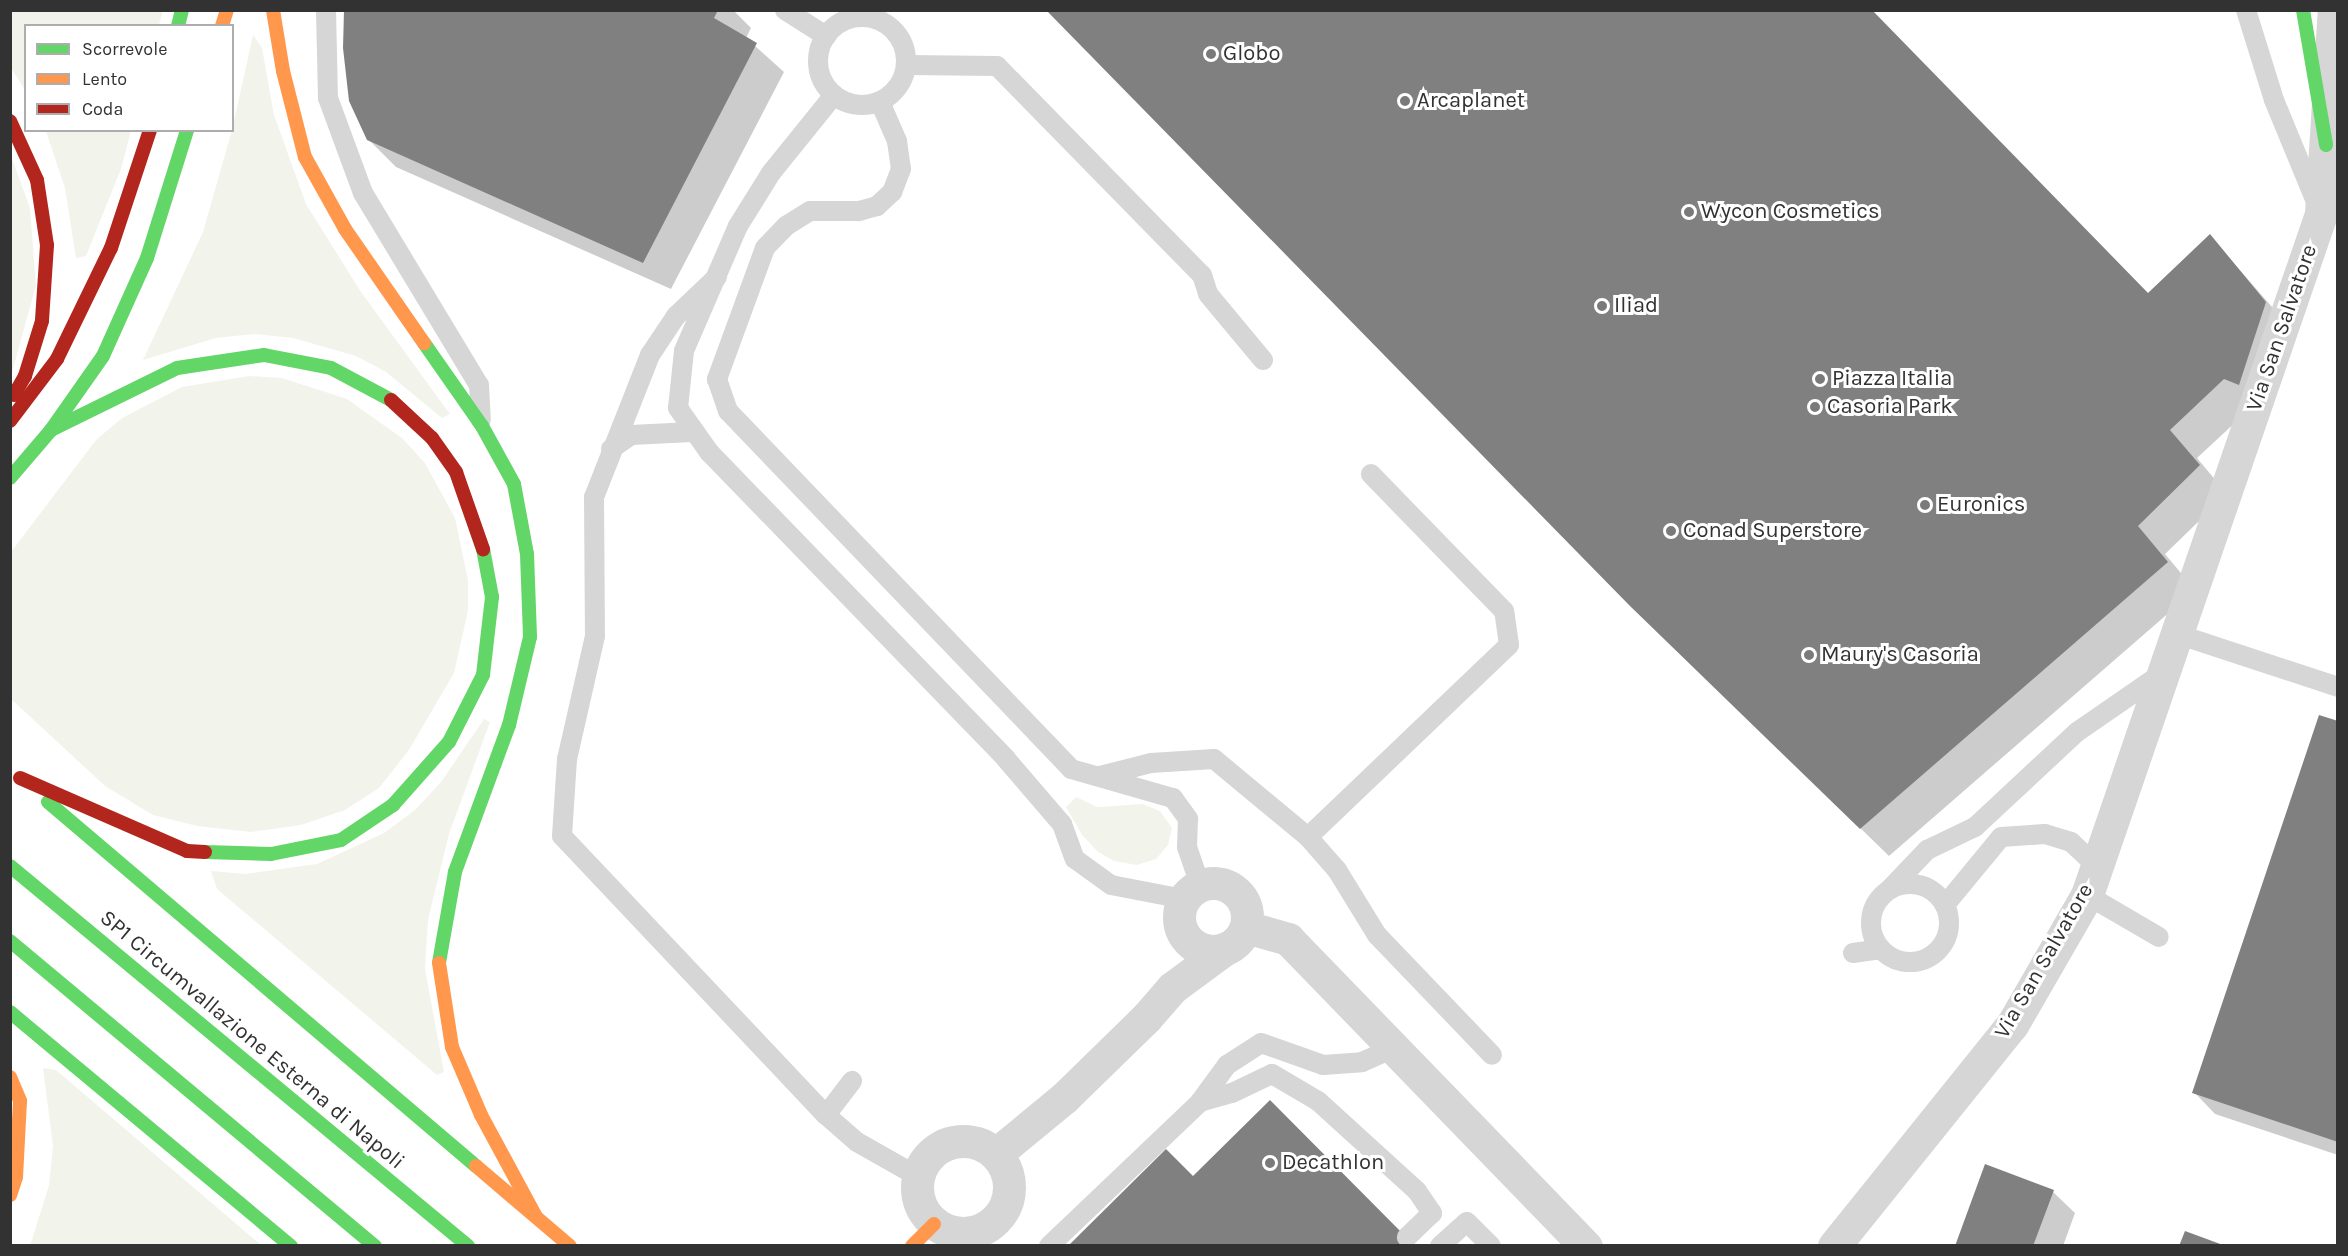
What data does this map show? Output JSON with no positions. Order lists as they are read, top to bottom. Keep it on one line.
{"streets":{"main road":["SP1 Circumvallazione Esterna di Napoli"],"street":["Via San Salvatore"]},"places":["Globo","Arcaplanet","Wycon Cosmetics","Iliad","Piazza Italia","Casoria Park","Euronics","Conad Superstore","Maury's Casoria","Decathlon"],"legend":["Scorrevole","Lento","Coda"]}
